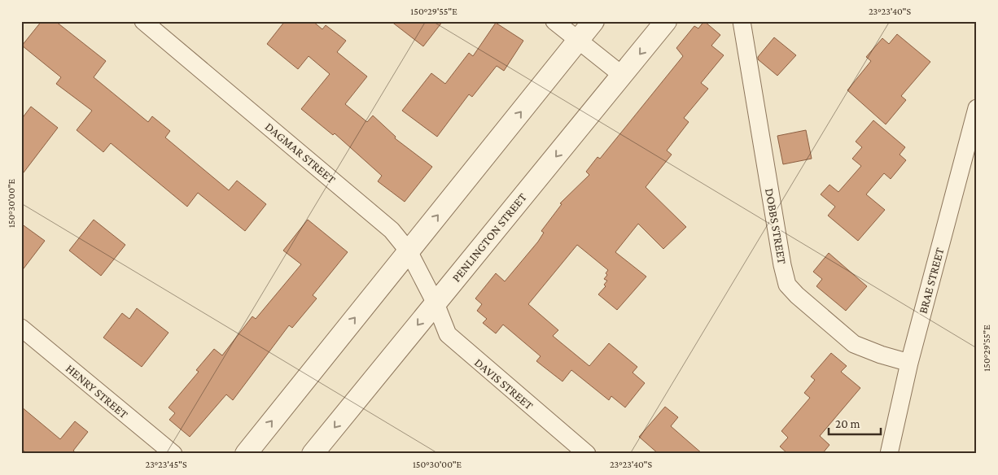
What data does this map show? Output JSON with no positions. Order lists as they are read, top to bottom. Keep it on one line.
{"streets":{"street":["DAGMAR STREET","DOBBS STREET","PENLINGTON STREET","BRAE STREET","DAVIS STREET","HENRY STREET"]},"crossings":[["DAGMAR STREET","PENLINGTON STREET"],["DAGMAR STREET","DAVIS STREET"],["DOBBS STREET","BRAE STREET"],["PENLINGTON STREET","DAVIS STREET"]],"scale_bar":"20 m","coordinates":["150°29'55\"E","23°23'40\"S","150°30'00\"E","23°23'45\"S"]}
